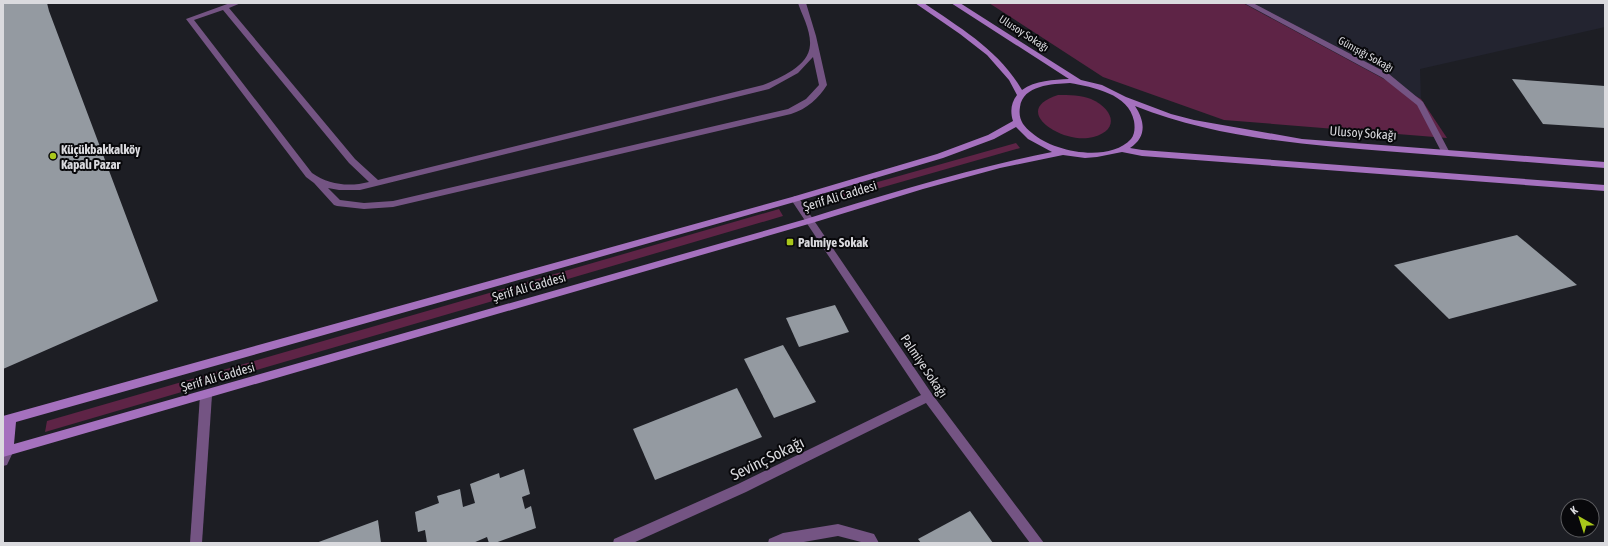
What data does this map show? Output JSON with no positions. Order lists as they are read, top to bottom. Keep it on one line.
{"streets":{"street":["Ulusoy Sokağı","Günışığı Sokağı","Şerif Ali Caddesi","Palmiye Sokağı","Sevinç Sokağı"]},"crossings":[["Ulusoy Sokağı","Günışığı Sokağı"],["Ulusoy Sokağı","Şerif Ali Caddesi"],["Şerif Ali Caddesi","Palmiye Sokağı"],["Palmiye Sokağı","Sevinç Sokağı"]],"places":{"other":["Küçükbakkalköy Kapalı Pazar"],"transit":["Palmiye Sokak"]},"north":"top left"}
